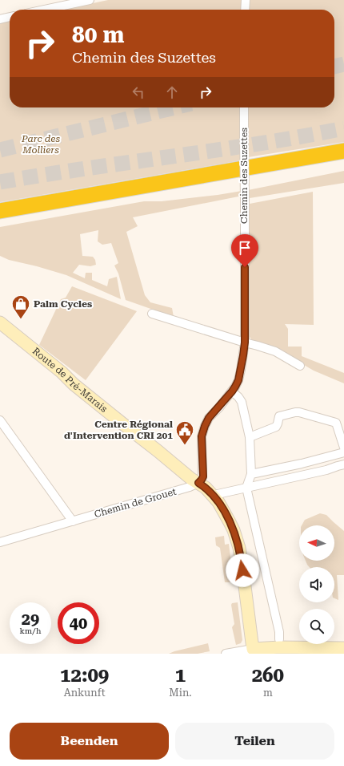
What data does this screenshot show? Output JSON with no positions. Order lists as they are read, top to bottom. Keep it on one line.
{"streets":{"street":["Chemin des Suzettes","Route de Pré-Marais","Chemin de Grouet"]},"crossings":[["Chemin des Suzettes","Route de Pré-Marais"],["Chemin des Suzettes","Chemin de Grouet"],["Route de Pré-Marais","Chemin de Grouet"]],"parks":["Parc des Molliers"],"places":{"shop":["Palm Cycles"],"public building":["Centre Régional d'Intervention CRI 201"]},"north":"left","page":{"turn":["80 m","Chemin des Suzettes"],"speed":"29 km/h","limit":"40","eta":["12:09","Ankunft","1","Min.","260","m"],"buttons":["Beenden","Teilen"]}}
